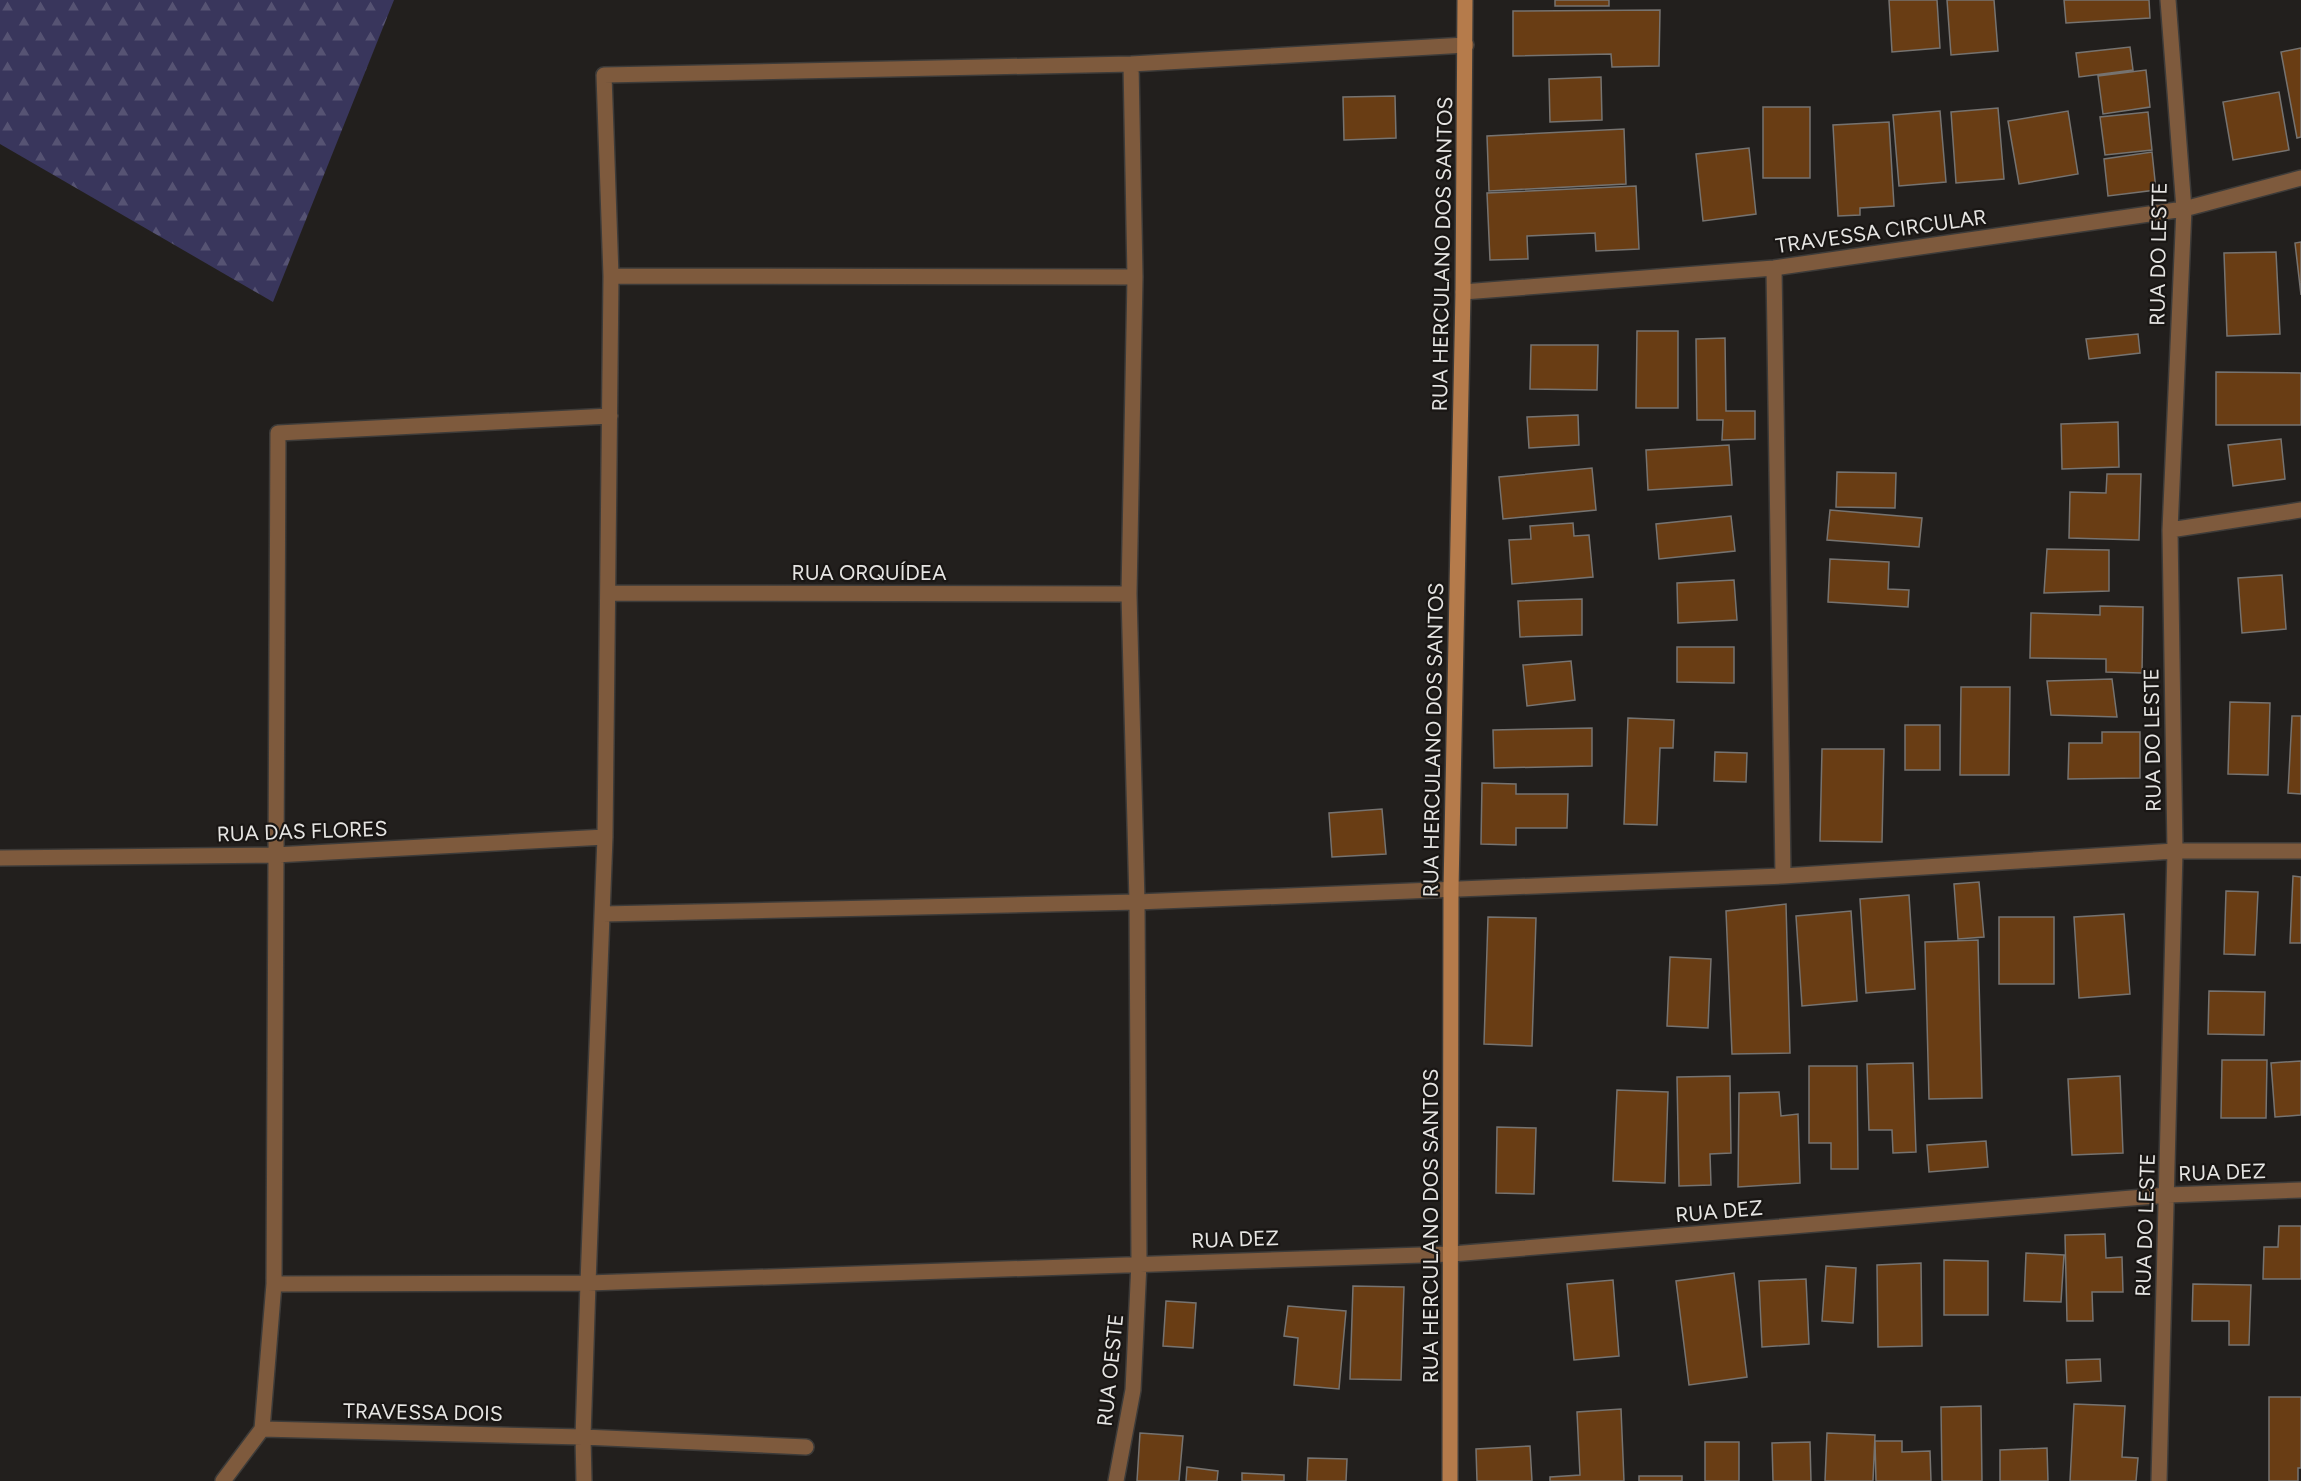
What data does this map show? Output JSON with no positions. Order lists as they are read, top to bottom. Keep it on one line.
{"streets":{"street":["TRAVESSA CIRCULAR","RUA HERCULANO DOS SANTOS","RUA DO LESTE","RUA ORQUÍDEA","RUA DAS FLORES","RUA DEZ","RUA OESTE","TRAVESSA DOIS"]},"crossings":[["TRAVESSA CIRCULAR","RUA HERCULANO DOS SANTOS"],["TRAVESSA CIRCULAR","RUA DO LESTE"],["RUA HERCULANO DOS SANTOS","RUA DEZ"],["RUA DO LESTE","RUA DEZ"],["RUA ORQUÍDEA","RUA OESTE"],["RUA DEZ","RUA OESTE"]]}
